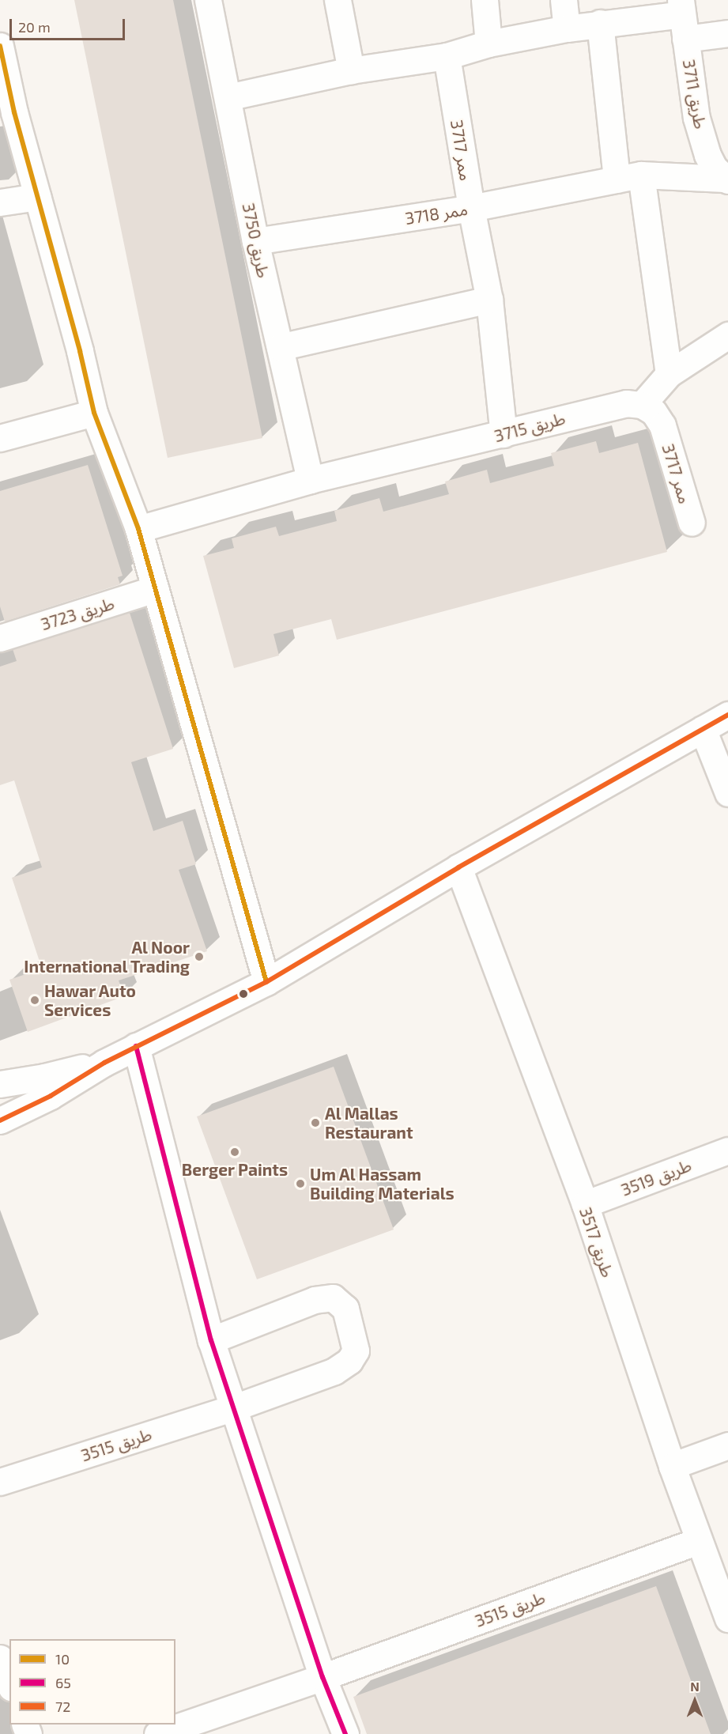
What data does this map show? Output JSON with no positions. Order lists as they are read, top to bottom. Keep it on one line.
{"streets":{"street":["طريق 3711","ممر 3717","ممر 3718","طريق 3750","طريق 3715","طريق 3723","طريق 3519","طريق 3517","طريق 3515"]},"crossings":[["طريق 3711","ممر 3718"],["ممر 3717","ممر 3718"],["ممر 3717","طريق 3715"],["ممر 3718","طريق 3750"],["طريق 3750","طريق 3715"],["طريق 3519","طريق 3517"],["طريق 3517","طريق 3515"]],"places":["Al Noor International Trading","Hawar Auto Services","Al Mallas Restaurant","Berger Paints","Um Al Hassam Building Materials"],"lines":["transit line 10","transit line 72","transit line 65"],"legend":["10","65","72"],"scale_bar":"20 m","north":"top"}
